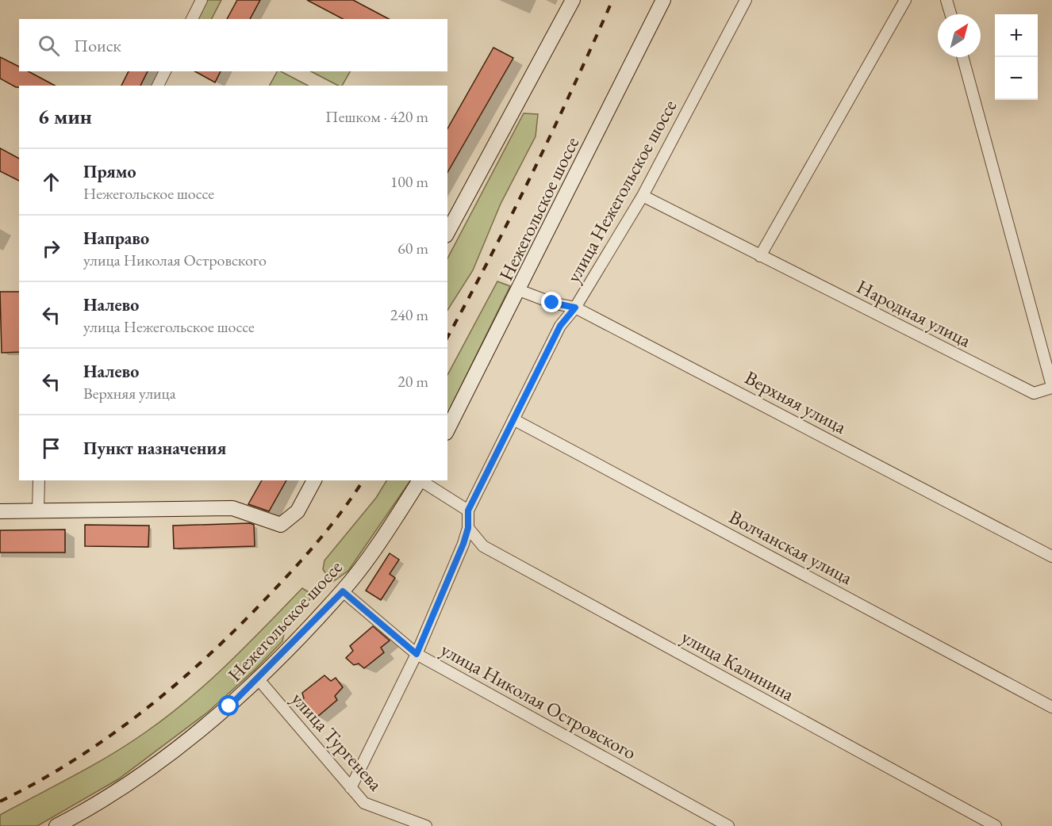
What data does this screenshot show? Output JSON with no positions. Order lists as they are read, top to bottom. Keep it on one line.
{"streets":{"street":["улица Нежегольское шоссе","Нежегольское шоссе","Народная улица","Верхняя улица","Волчанская улица","улица Калинина","улица Николая Островского","улица Тургенева"]},"crossings":[["улица Нежегольское шоссе","Народная улица"],["улица Нежегольское шоссе","Верхняя улица"],["улица Нежегольское шоссе","Волчанская улица"],["улица Нежегольское шоссе","улица Калинина"],["улица Нежегольское шоссе","улица Николая Островского"],["улица Нежегольское шоссе","улица Тургенева"],["Нежегольское шоссе","Верхняя улица"],["Нежегольское шоссе","улица Николая Островского"],["Нежегольское шоссе","улица Тургенева"]],"north":"top right","page":{"map_buttons":["+","−"],"search":"Поиск","heading":["6 мин","Пешком · 420 m"],"list":[["Прямо","Нежегольское шоссе","100 m"],["Направо","улица Николая Островского","60 m"],["Налево","улица Нежегольское шоссе","240 m"],["Налево","Верхняя улица","20 m"],"Пункт назначения"]}}
